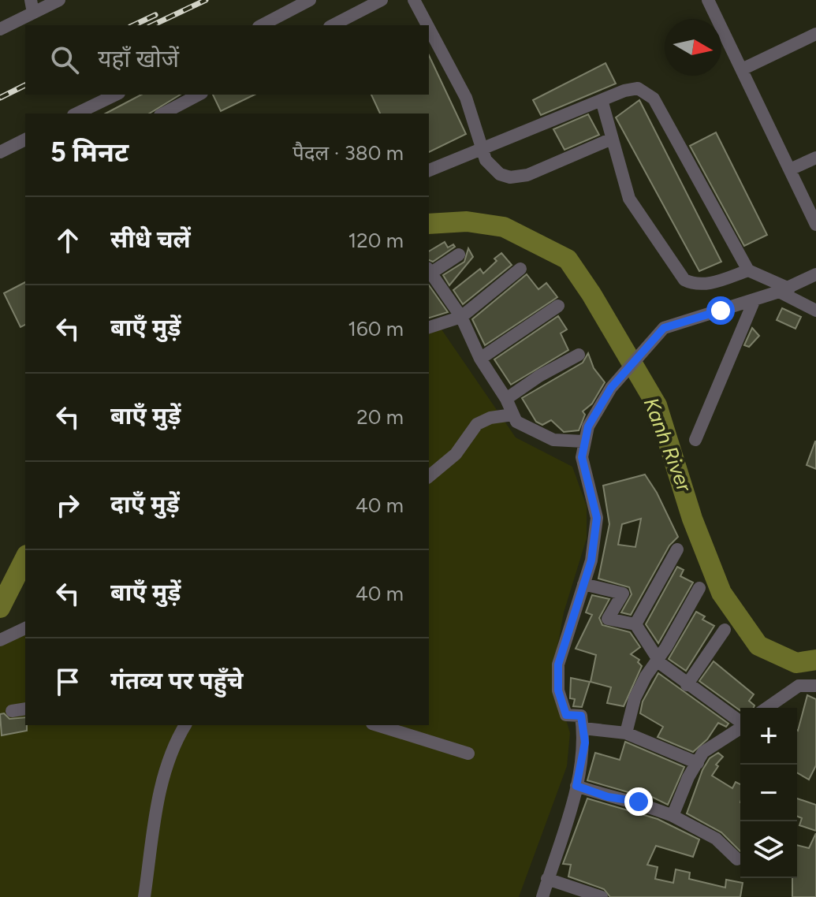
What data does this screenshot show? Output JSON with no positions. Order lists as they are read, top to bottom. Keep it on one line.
{"water":["Kanh River"],"north":"right","page":{"search":"यहाँ खोजें","heading":["5 मिनट","पैदल · 380 m"],"list":[["सीधे चलें","120 m"],["बाएँ मुड़ें","160 m"],["बाएँ मुड़ें","20 m"],["दाएँ मुड़ें","40 m"],["बाएँ मुड़ें","40 m"],"गंतव्य पर पहुँचे"],"map_buttons":["+","−"]}}
